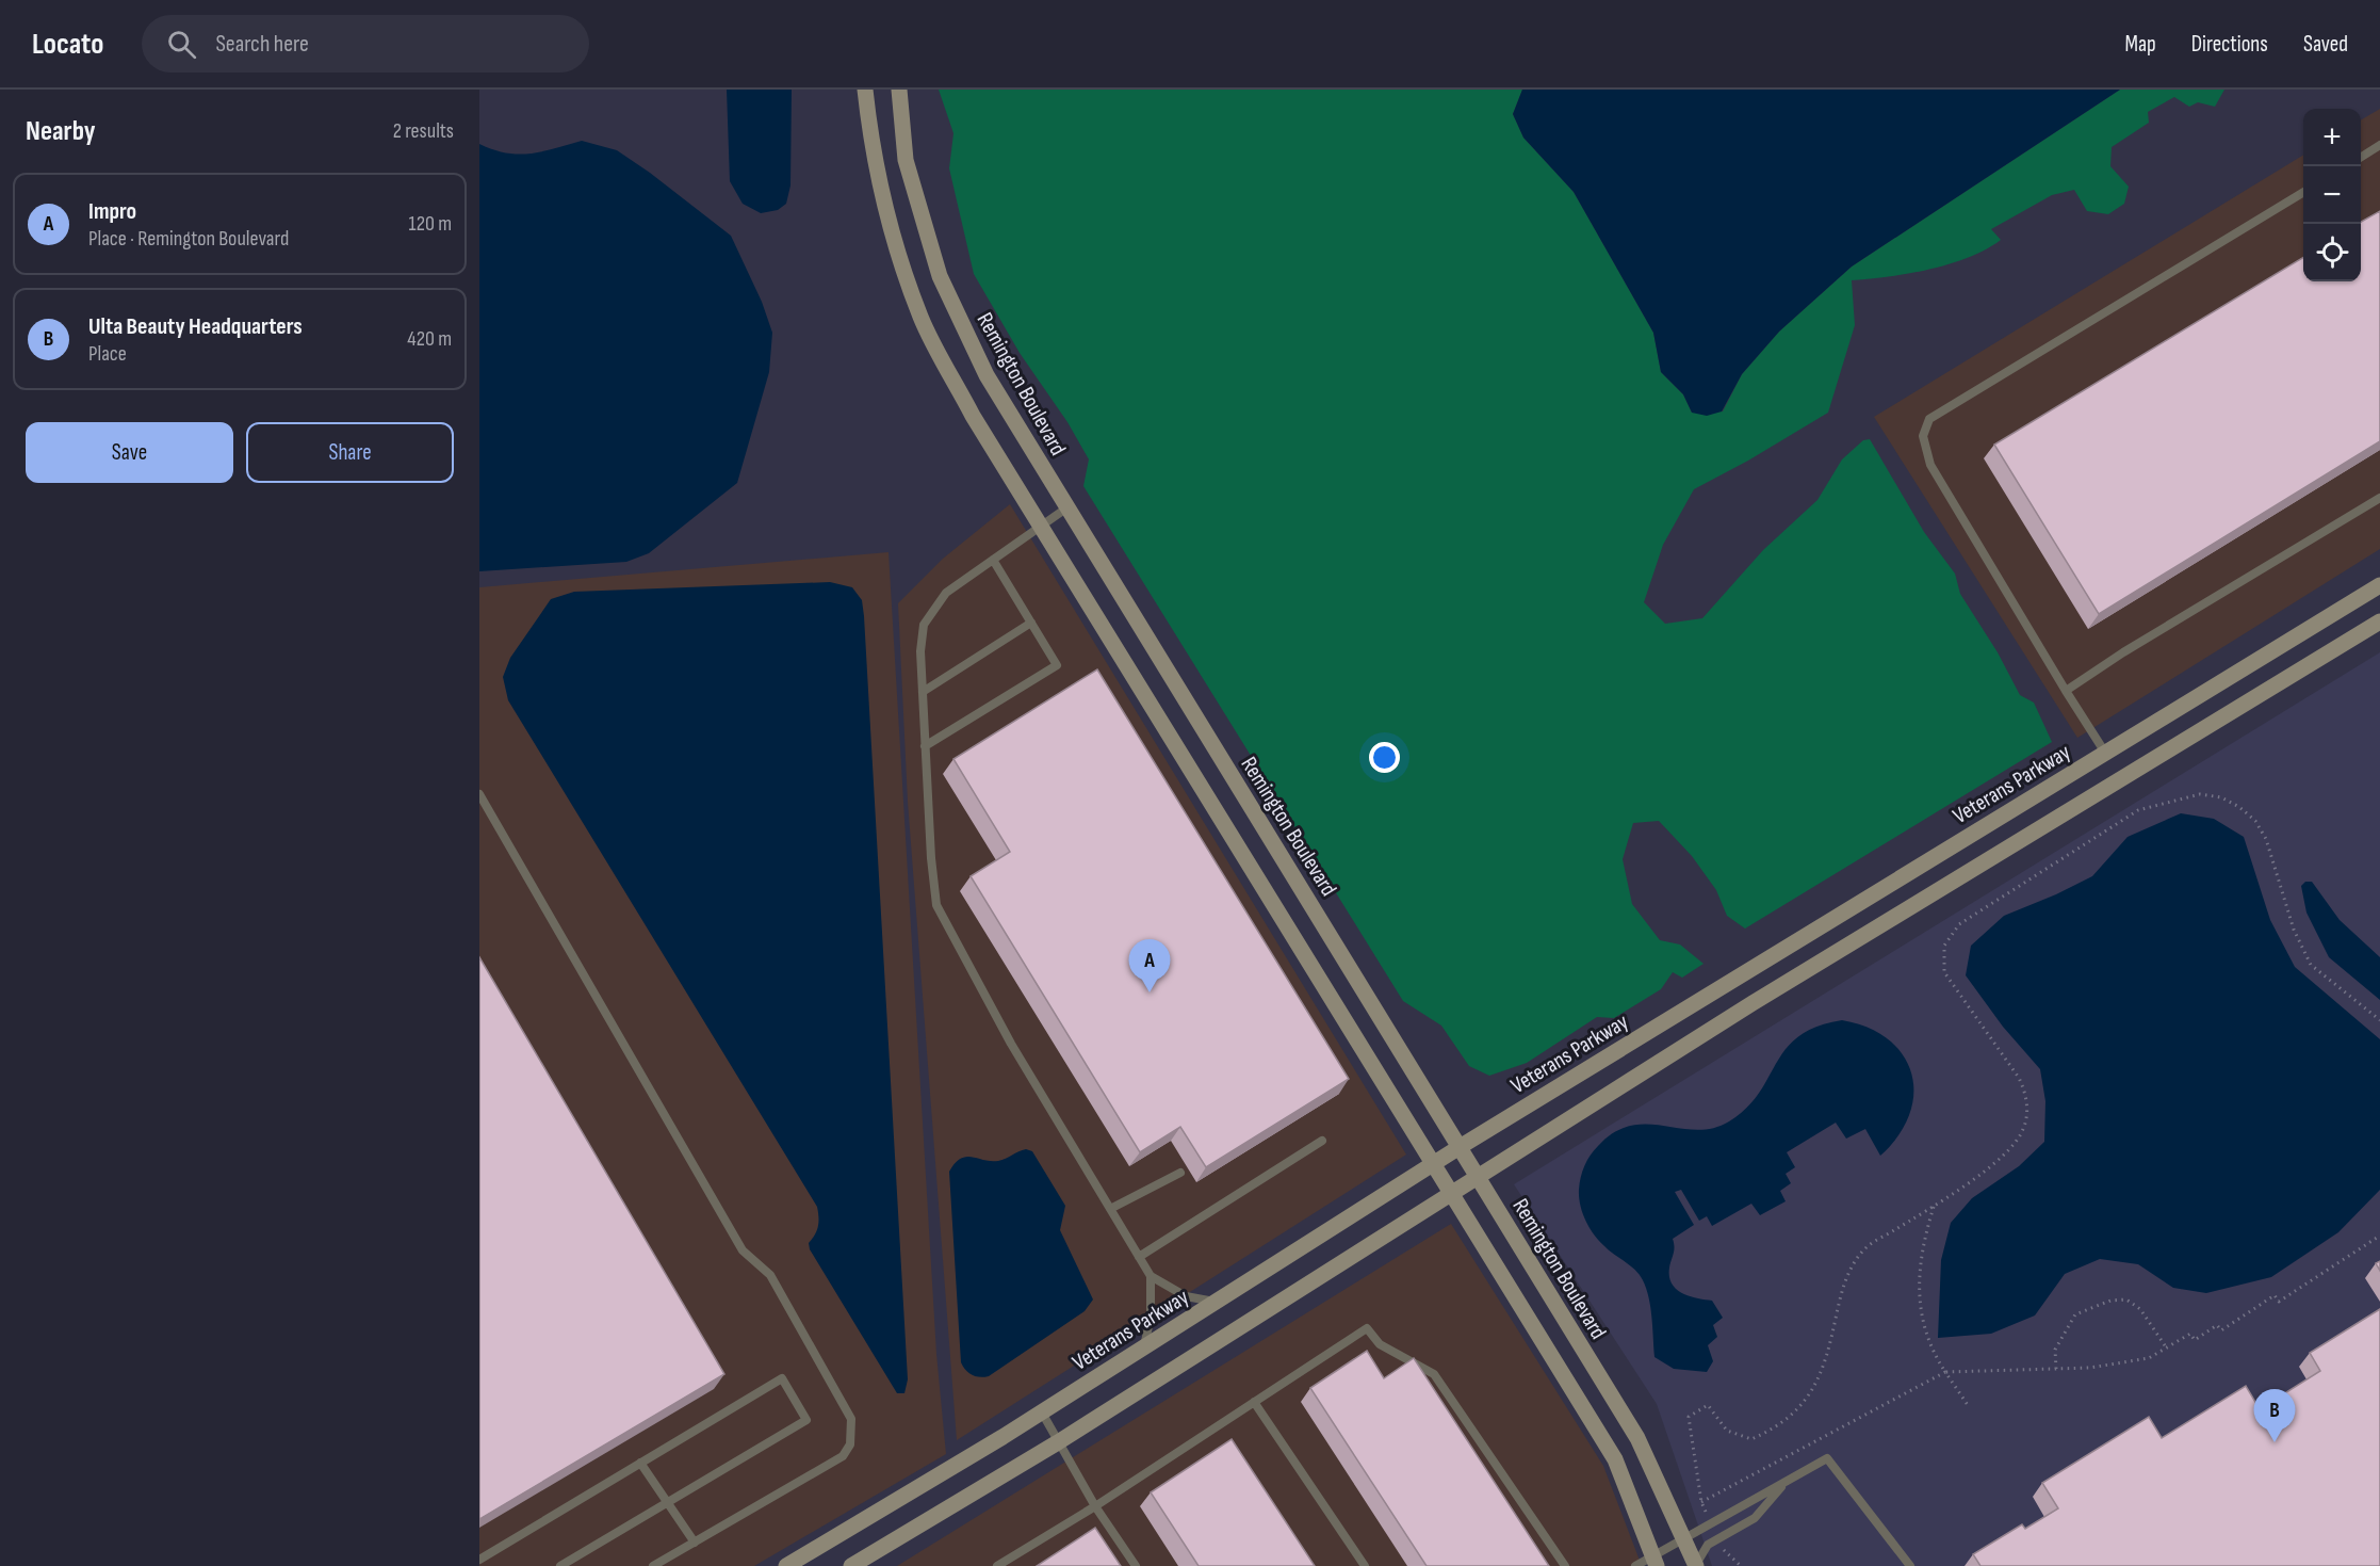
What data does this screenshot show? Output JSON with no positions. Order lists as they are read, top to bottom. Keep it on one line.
{"streets":{"main road":["Remington Boulevard","Veterans Parkway"]},"crossings":[["Remington Boulevard","Veterans Parkway"]],"page":{"header":"Locato","search":"Search here","nav":["Map","Directions","Saved"],"heading":["Nearby","2 results"],"map_buttons":["+","−"],"list":[{"mark":"A","name":"Impro","note":"Place · Remington Boulevard","value":"120 m"},{"mark":"B","name":"Ulta Beauty Headquarters","note":"Place","value":"420 m"}],"buttons":["Save","Share"],"pins":["A","B"]}}
